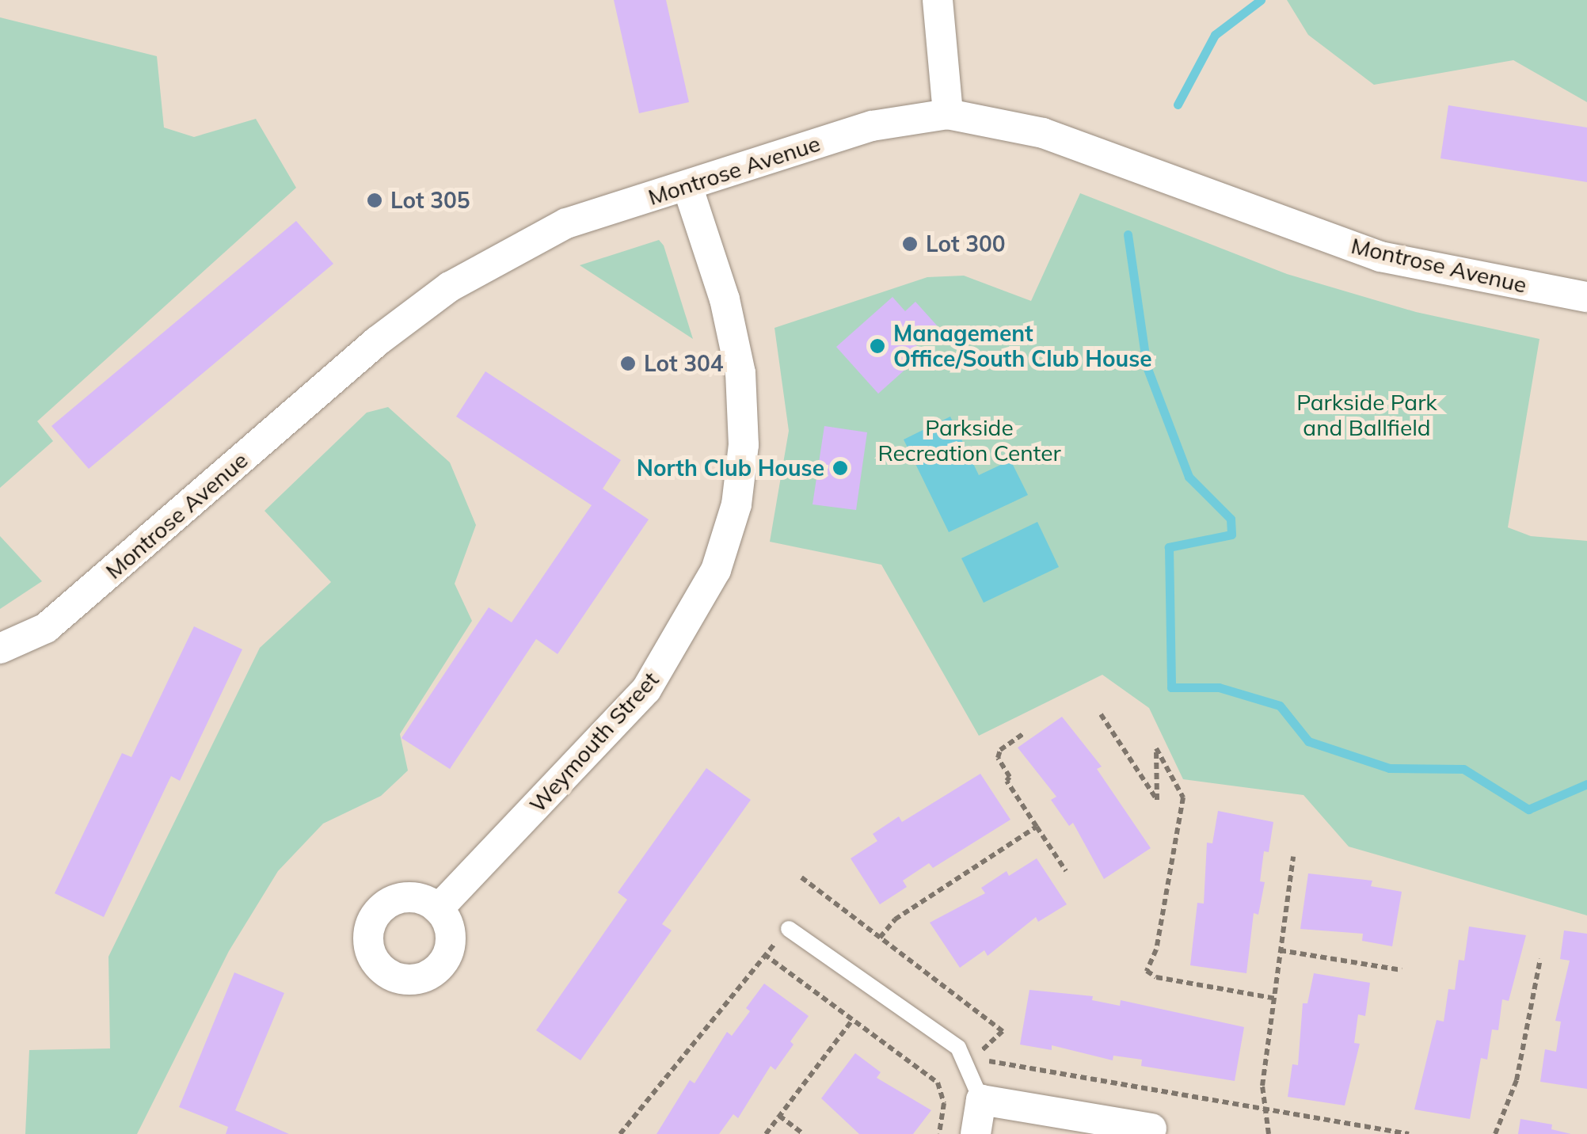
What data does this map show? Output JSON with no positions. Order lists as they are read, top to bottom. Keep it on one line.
{"streets":{"street":["Montrose Avenue","Weymouth Street"]},"crossings":[["Montrose Avenue","Weymouth Street"]],"parks":["Parkside Park and Ballfield","Parkside Recreation Center"],"places":["Lot 305","Lot 300","Management Office/South Club House","Lot 304","North Club House"]}
